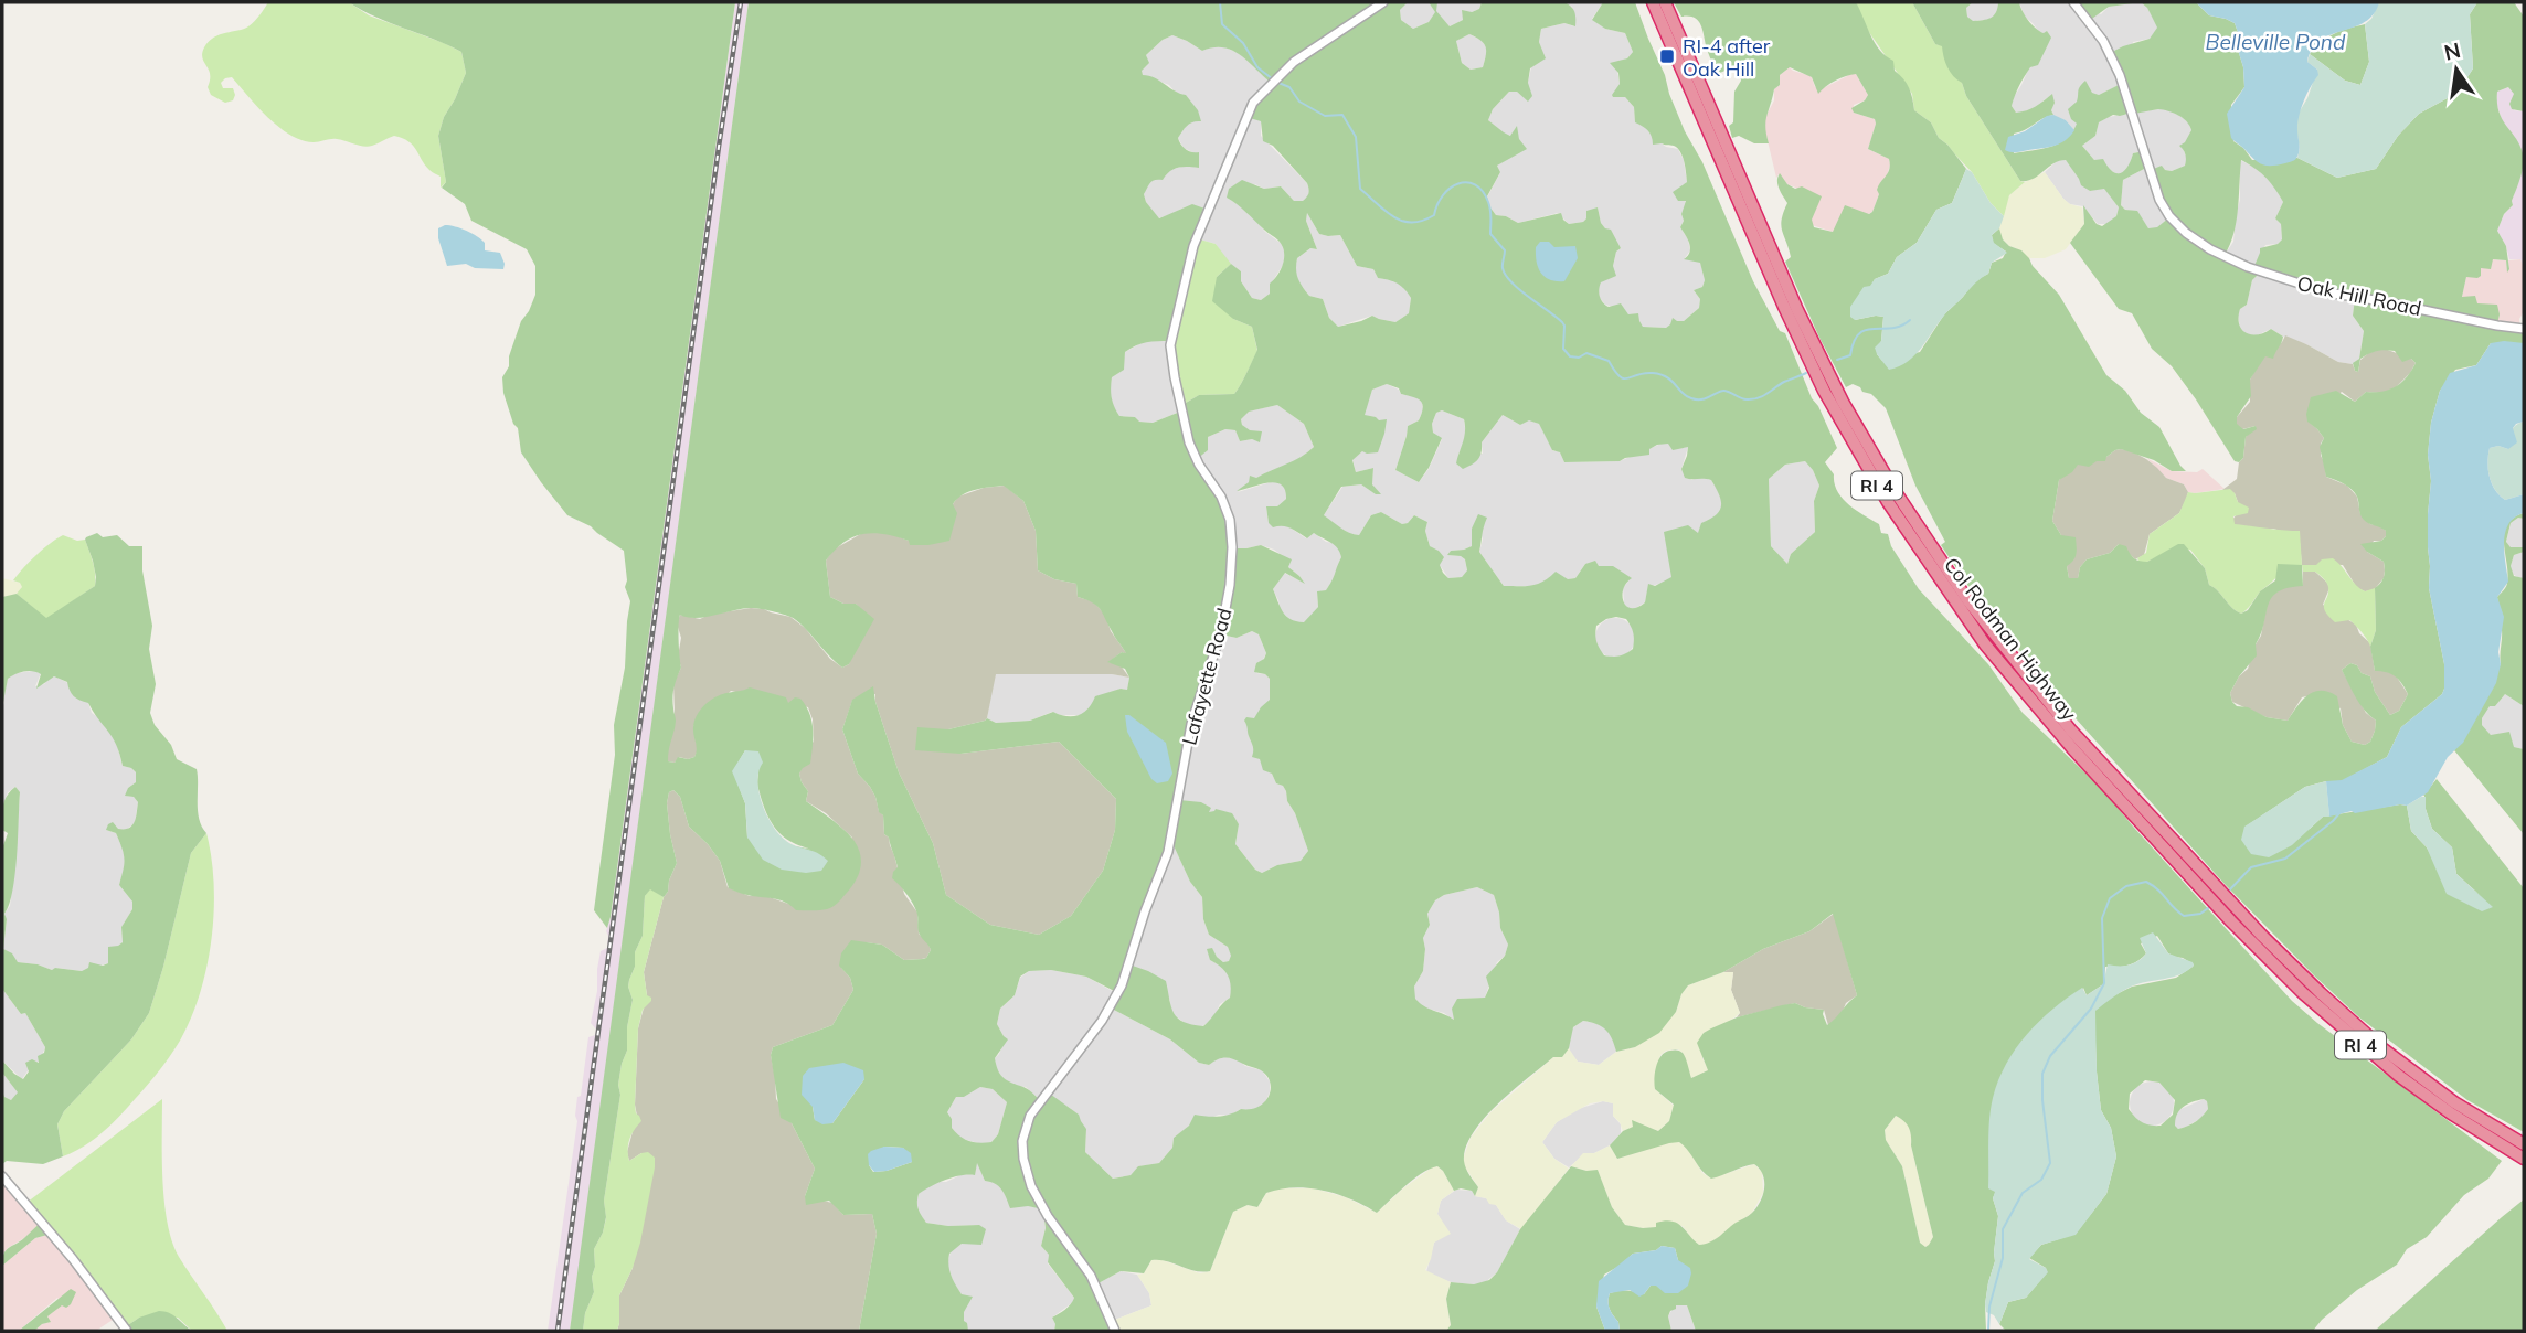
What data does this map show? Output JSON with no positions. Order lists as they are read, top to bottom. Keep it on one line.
{"streets":{"highway":["RI 4","Col Rodman Highway"],"street":["Oak Hill Road","Lafayette Road"]},"water":["Belleville Pond"],"places":{"transit":["RI-4 after Oak Hill"]},"north":"top"}
